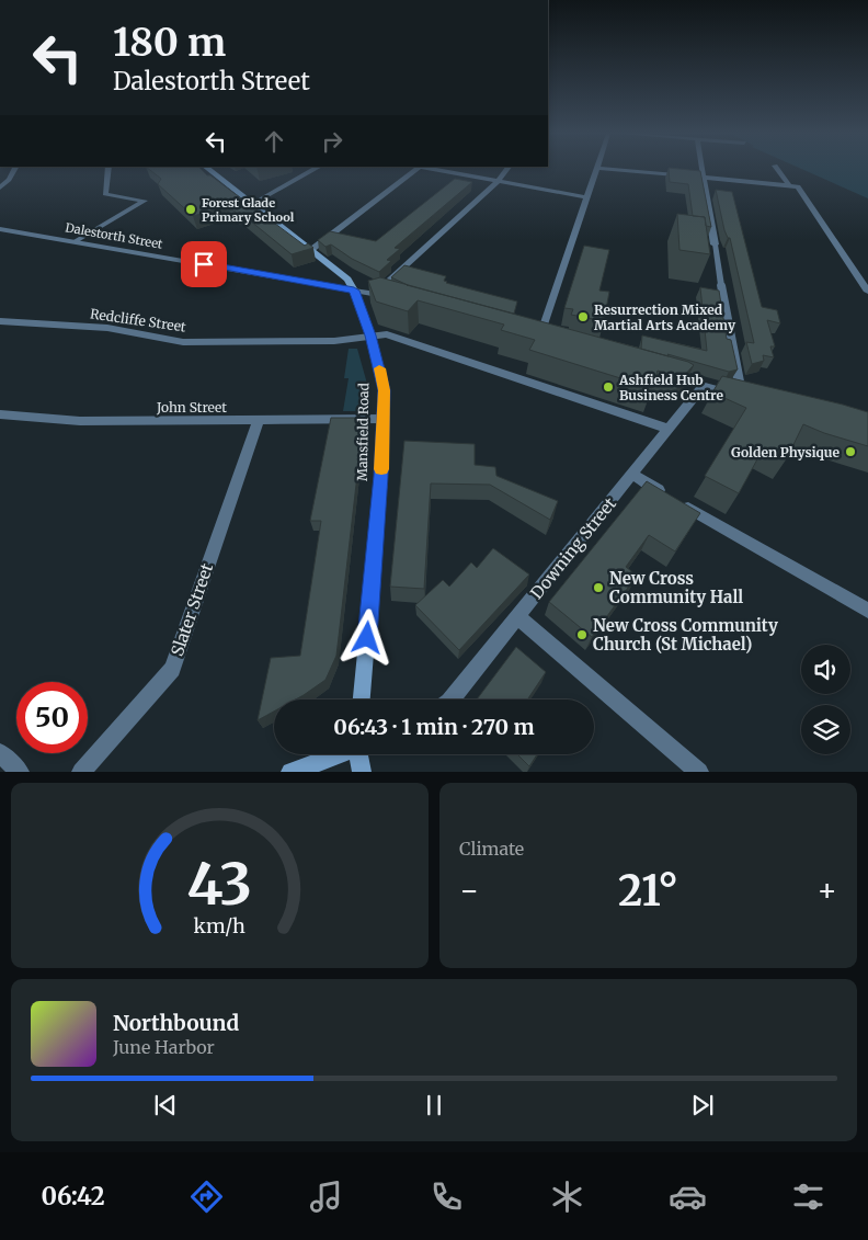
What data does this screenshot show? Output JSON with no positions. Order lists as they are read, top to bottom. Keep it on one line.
{"streets":{"main road":["Mansfield Road"],"street":["Dalestorth Street","Redcliffe Street","John Street","Downing Street","Slater Street"]},"crossings":[["Dalestorth Street","Mansfield Road"],["Redcliffe Street","Mansfield Road"],["Redcliffe Street","Downing Street"],["John Street","Mansfield Road"],["John Street","Slater Street"]],"places":["Forest Glade Primary School","Resurrection Mixed Martial Arts Academy","Ashfield Hub Business Centre","Golden Physique","New Cross Community Hall","New Cross Community Church (St Michael)"],"page":{"turn":["180 m","Dalestorth Street"],"limit":"50","trip":"06:43 · 1 min · 270 m","tile":"Climate","heat":["−","21°","+"],"song":["Northbound","June Harbor"],"tabs":"06:42","gauge":["43","km/h"]}}
